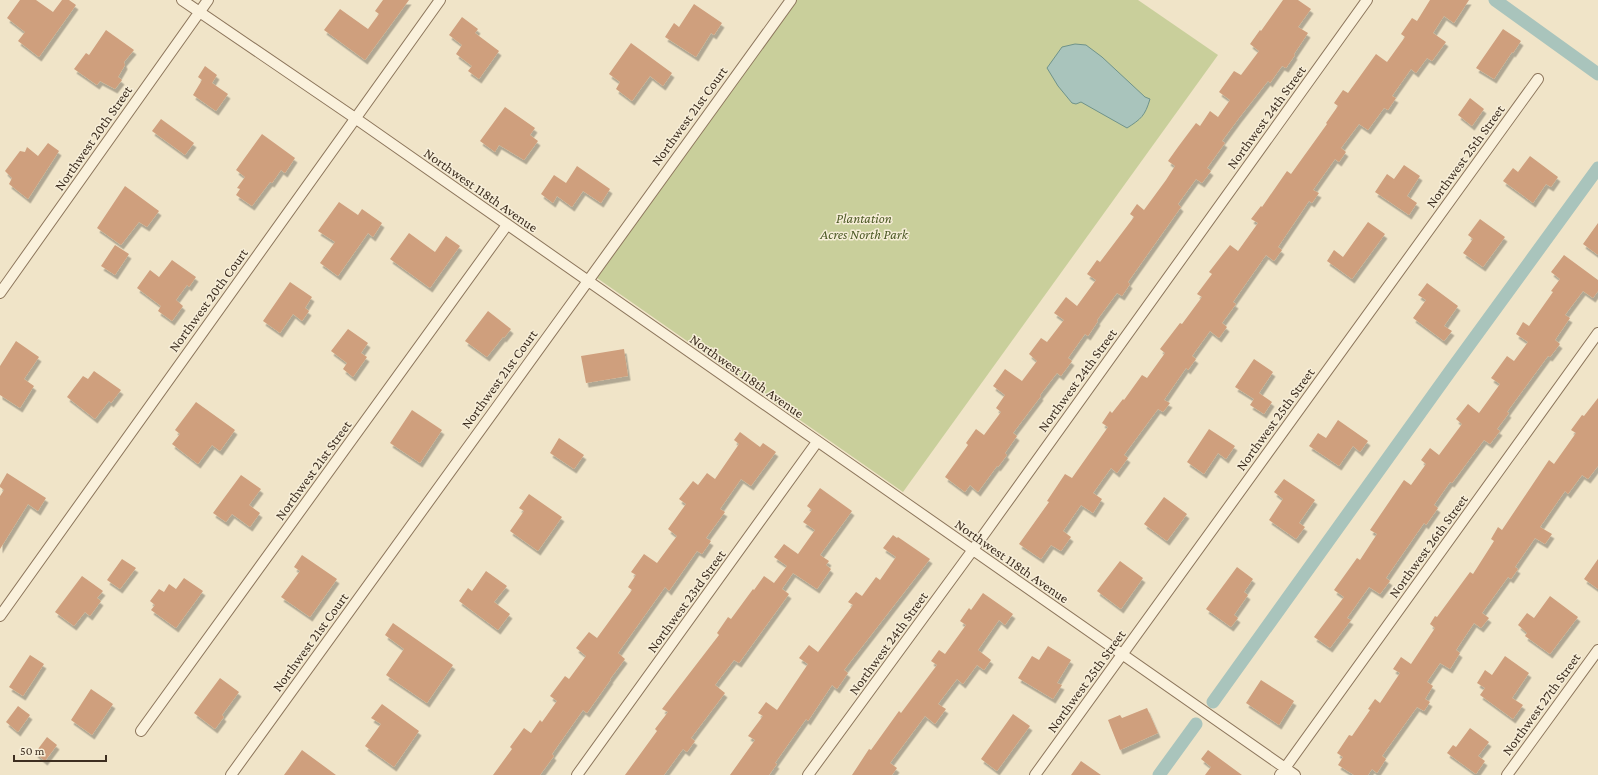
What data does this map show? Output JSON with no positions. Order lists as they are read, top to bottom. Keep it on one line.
{"streets":{"street":["Northwest 21st Court","Northwest 24th Street","Northwest 20th Street","Northwest 25th Street","Northwest 118th Avenue","Northwest 20th Court","Northwest 21st Street","Northwest 26th Street","Northwest 23rd Street","Northwest 27th Street"]},"crossings":[["Northwest 21st Court","Northwest 118th Avenue"],["Northwest 24th Street","Northwest 118th Avenue"],["Northwest 20th Street","Northwest 118th Avenue"],["Northwest 25th Street","Northwest 118th Avenue"],["Northwest 118th Avenue","Northwest 20th Court"],["Northwest 118th Avenue","Northwest 21st Street"],["Northwest 118th Avenue","Northwest 26th Street"],["Northwest 118th Avenue","Northwest 23rd Street"]],"parks":["Plantation Acres North Park"],"scale_bar":"50 m"}
